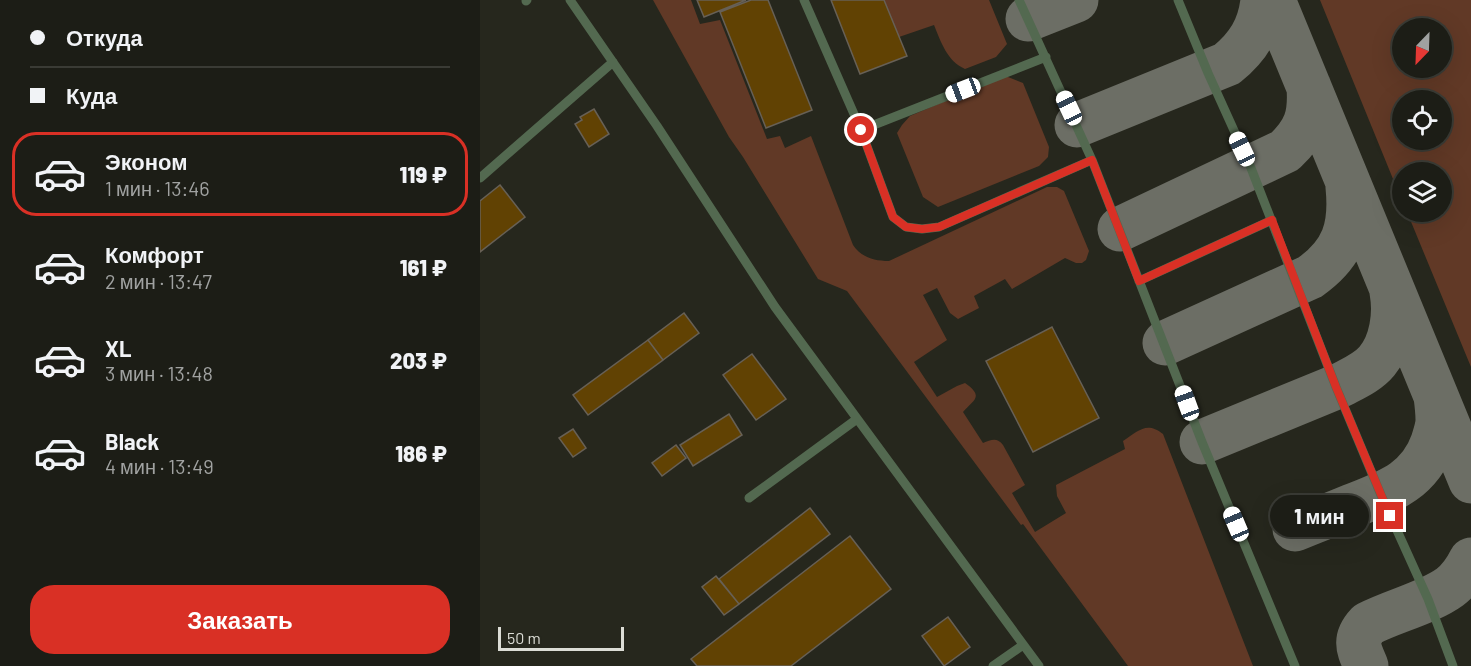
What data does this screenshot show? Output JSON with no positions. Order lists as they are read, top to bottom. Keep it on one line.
{"scale_bar":"50 m","north":"bottom left","page":{"banner":["Откуда","Куда"],"list":[{"name":"Эконом","note":"1 мин · 13:46","value":"119 ₽"},{"name":"Комфорт","note":"2 мин · 13:47","value":"161 ₽"},{"name":"XL","note":"3 мин · 13:48","value":"203 ₽"},{"name":"Black","note":"4 мин · 13:49","value":"186 ₽"}],"bubble":"1 мин","buttons":"Заказать","scale":"50 m"}}
